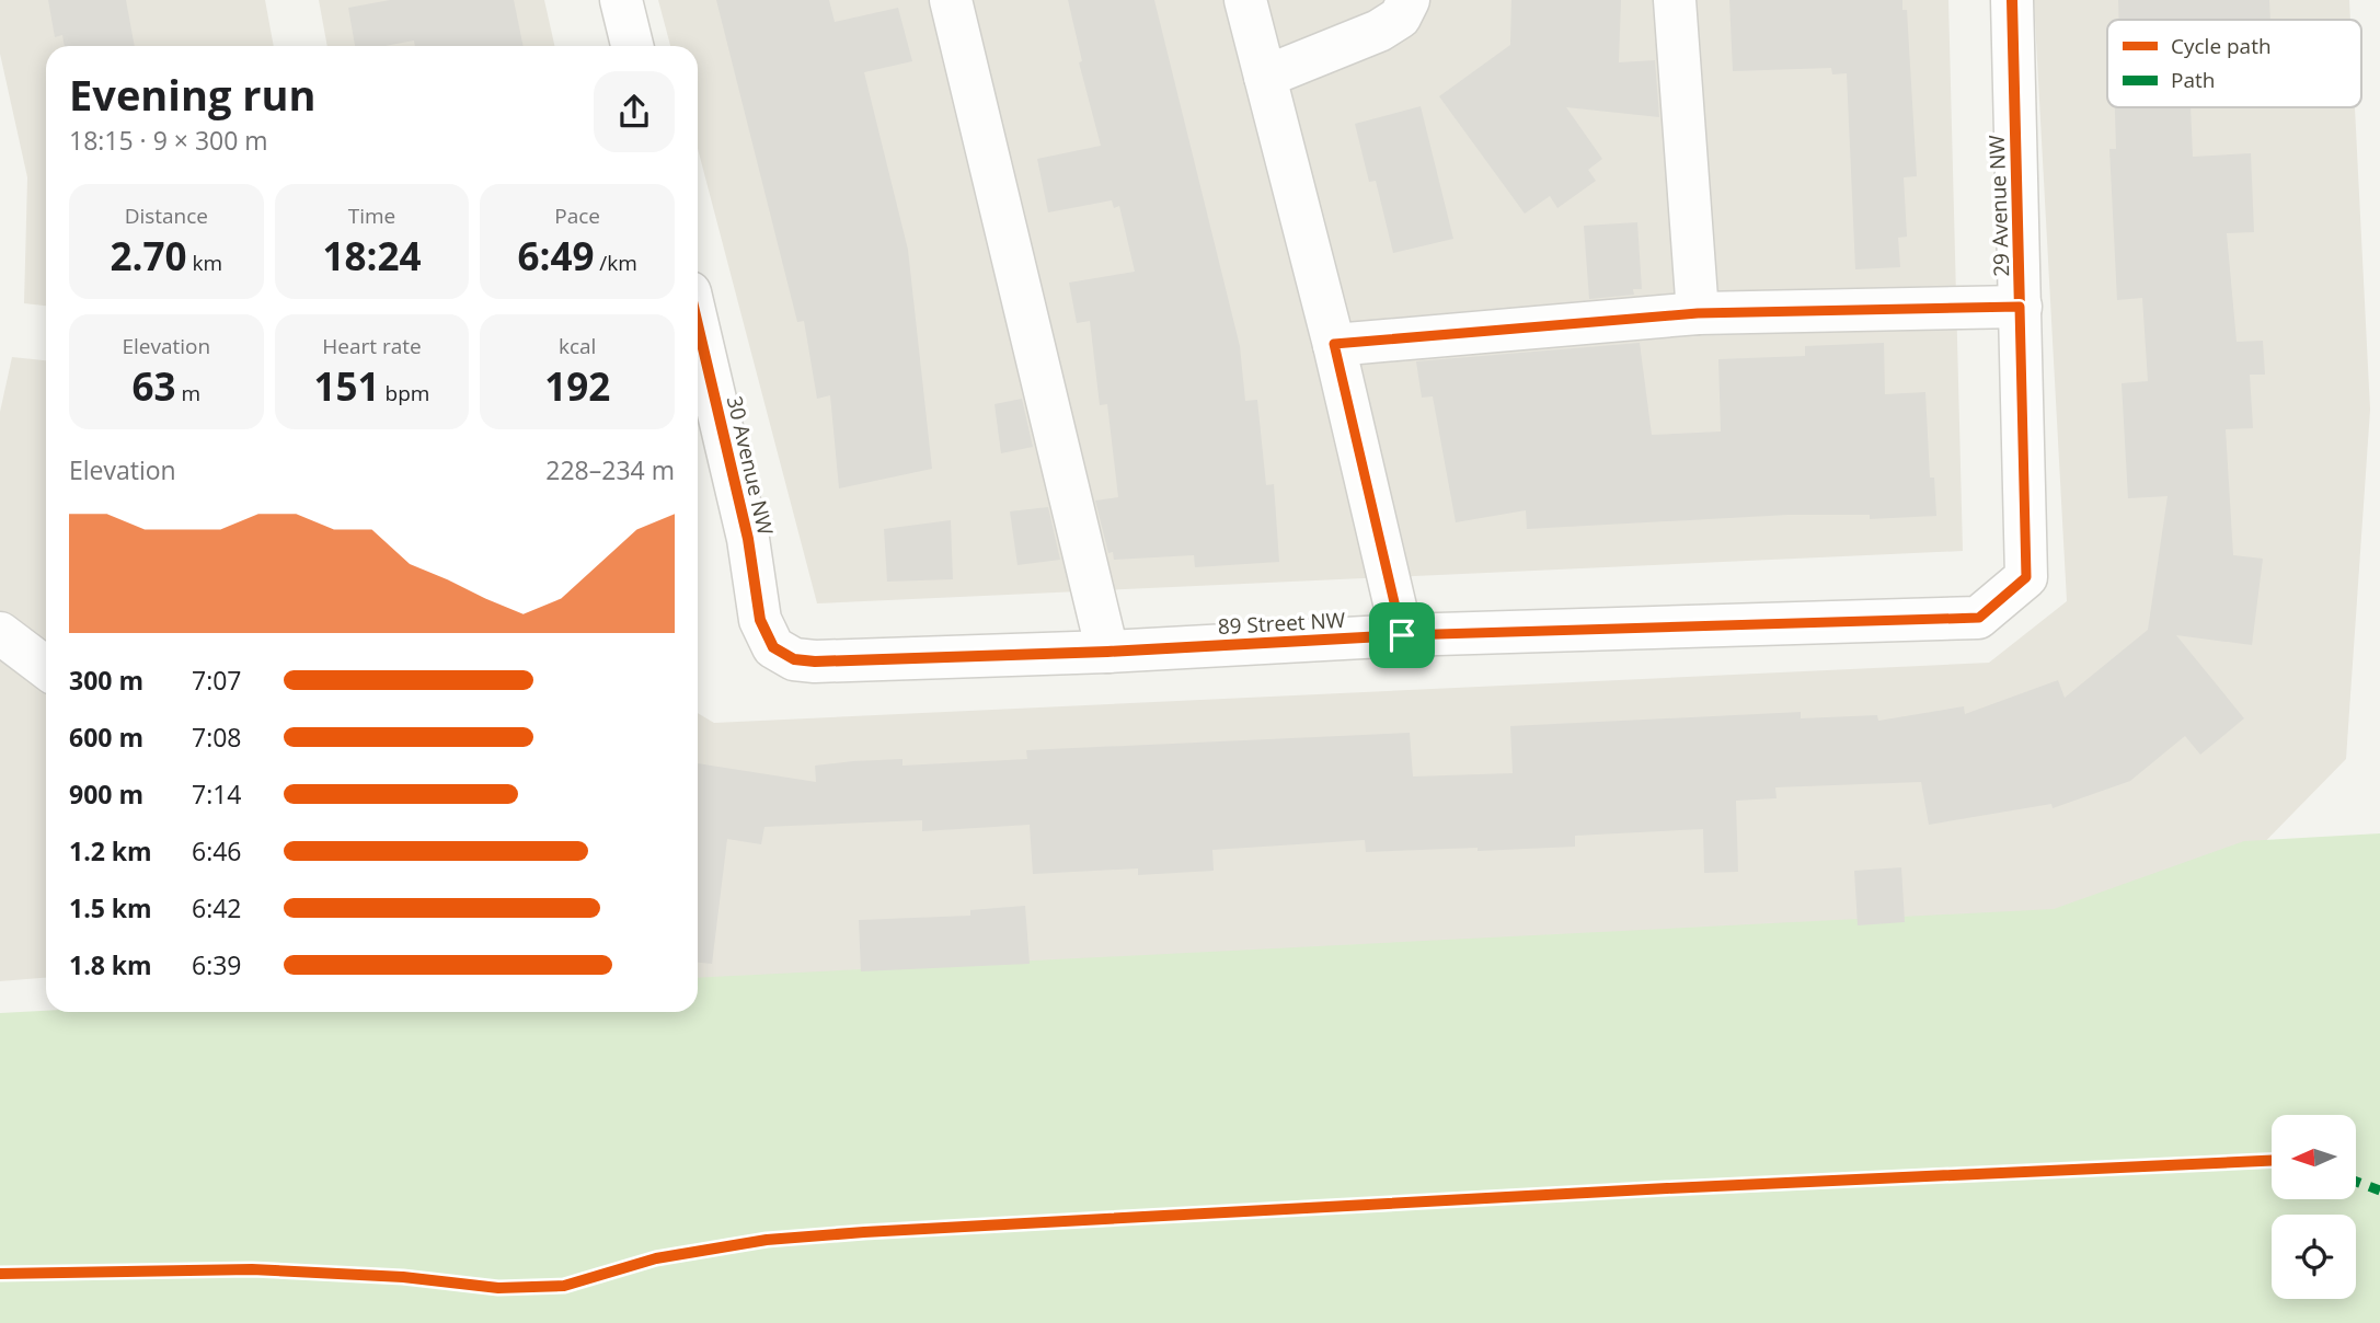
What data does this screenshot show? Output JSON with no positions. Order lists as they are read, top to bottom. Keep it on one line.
{"streets":{"street":["29 Avenue NW","30 Avenue NW","89 Street NW"]},"crossings":[["29 Avenue NW","89 Street NW"],["30 Avenue NW","89 Street NW"]],"legend":["Cycle path","Path"],"north":"left","page":{"heading":["Evening run","18:15 · 9 × 300 m"],"stats":[["Distance","2.70 km"],["Time","18:24"],["Pace","6:49 /km"],["Elevation","63 m"],["Heart rate","151 bpm"],["kcal","192"]],"chart":["Elevation","228–234 m"],"list":[{"name":"300 m","note":"7:07"},{"name":"600 m","note":"7:08"},{"name":"900 m","note":"7:14"},{"name":"1.2 km","note":"6:46"},{"name":"1.5 km","note":"6:42"},{"name":"1.8 km","note":"6:39"}]}}
